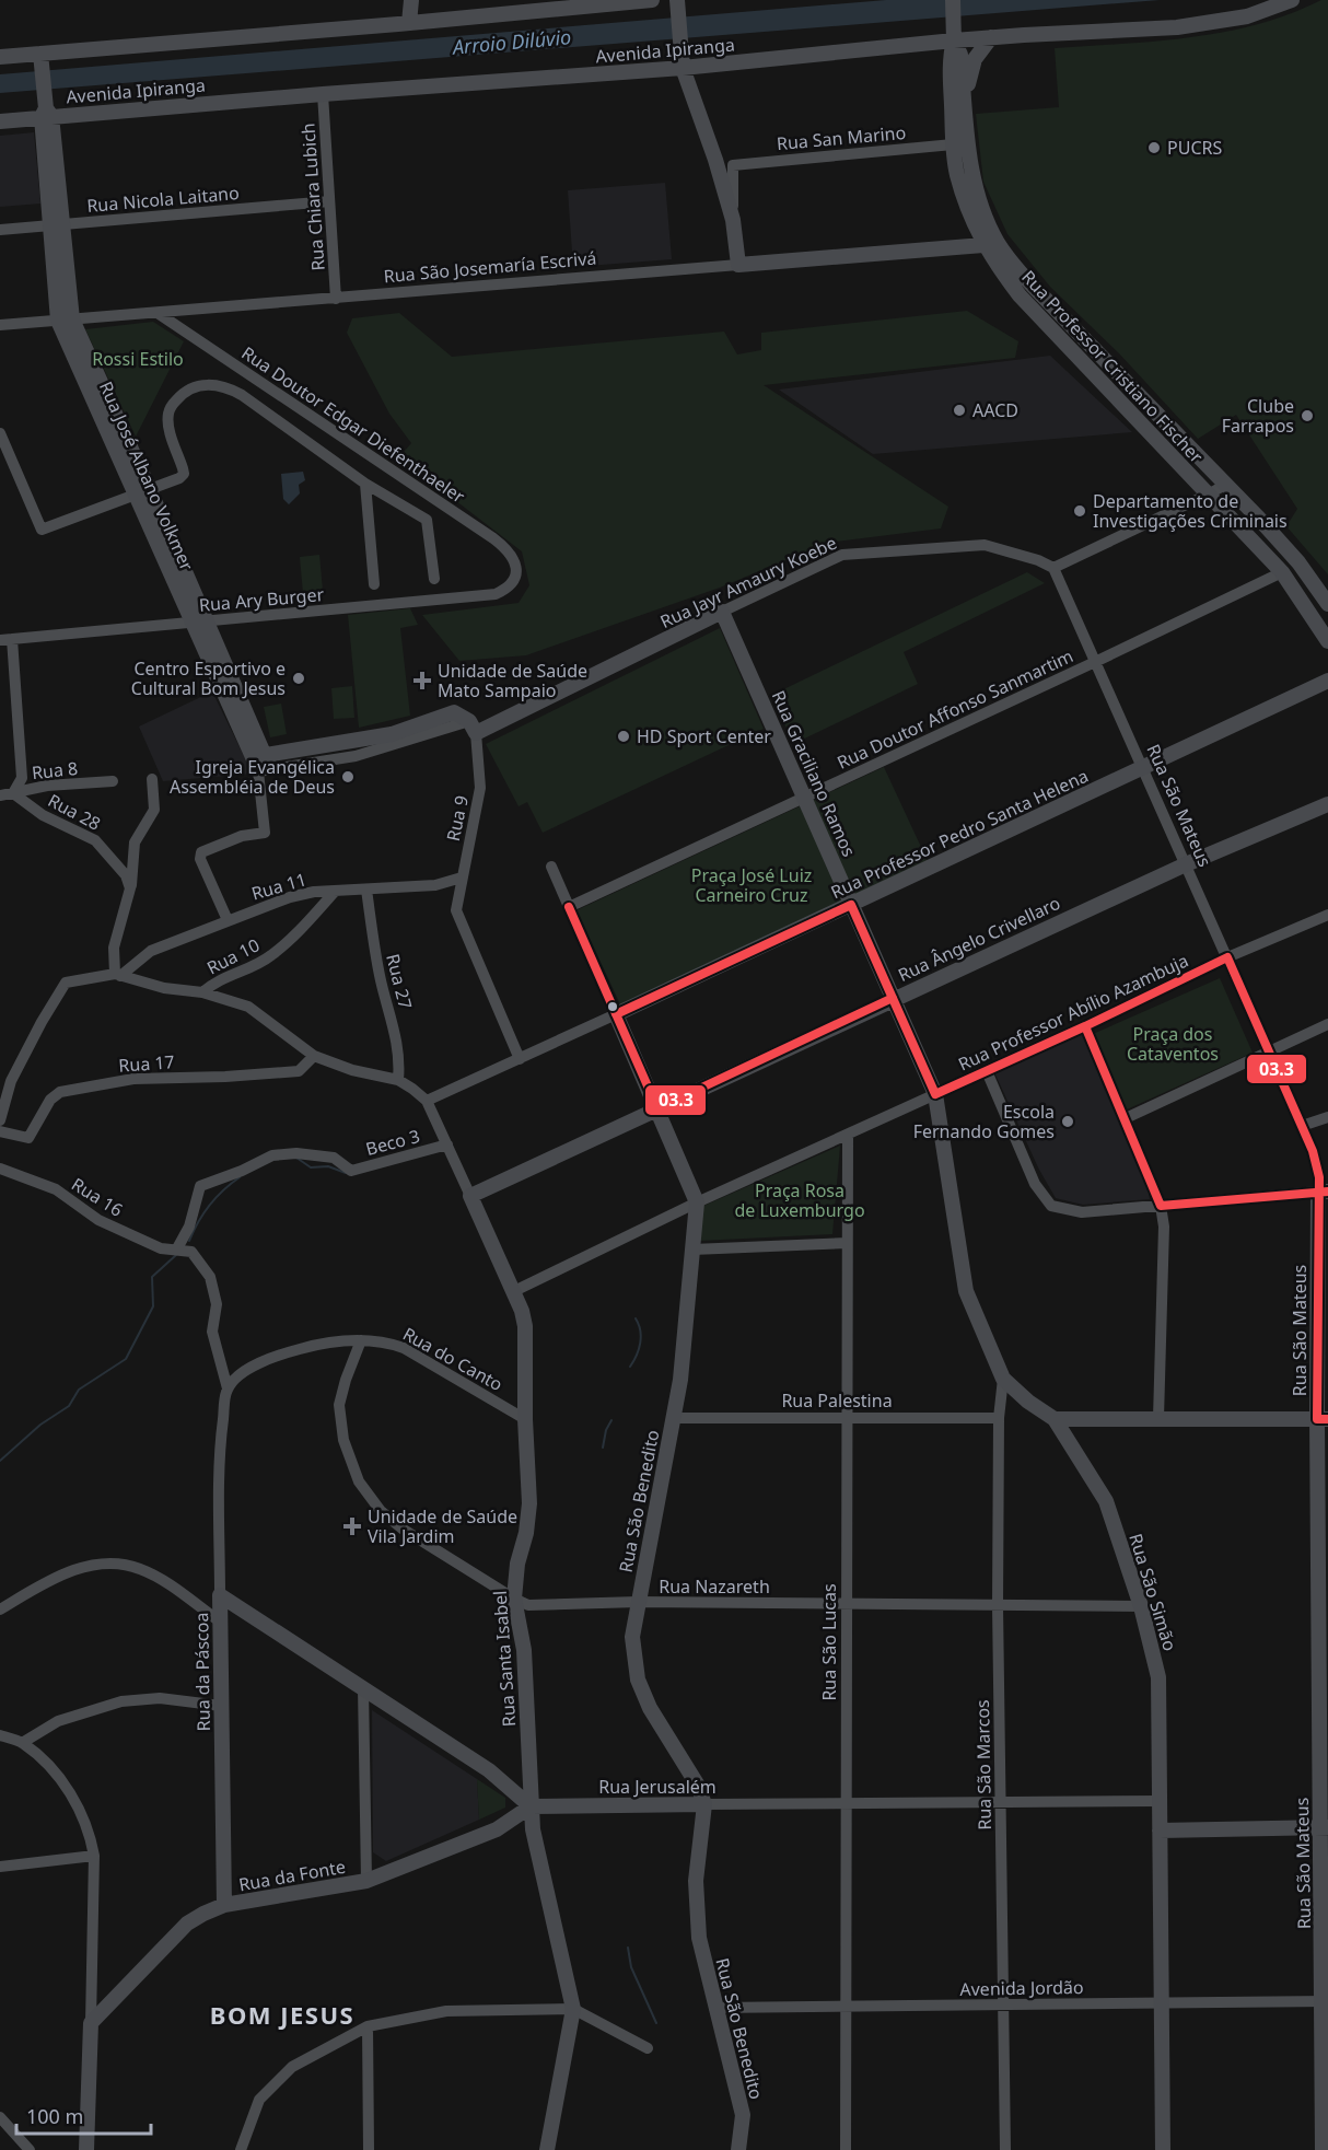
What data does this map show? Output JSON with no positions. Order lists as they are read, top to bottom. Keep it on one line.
{"streets":{"street":["Avenida Ipiranga","Rua San Marino","Rua Chiara Lubich","Rua Nicola Laitano","Rua São Josemaría Escrivá","Rua Professor Cristiano Fischer","Rua Doutor Edgar Diefenthaeler","Rua José Albano Volkmer","Rua Jayr Amaury Koebe","Rua Ary Burger","Rua Doutor Affonso Sanmartim","Rua 8","Rua Graciliano Ramos","Rua São Mateus","Rua 28","Rua 9","Rua Professor Pedro Santa Helena","Rua 11","Rua Ângelo Crivellaro","Rua 10","Rua 27","Rua Professor Abílio Azambuja","Rua 17","Beco 3","Rua 16","Rua do Canto","Rua Palestina","Rua São Benedito","Rua Nazareth","Rua São Simão","Rua São Lucas","Rua Santa Isabel","Rua da Páscoa","Rua São Marcos","Rua Jerusalém","Rua da Fonte","Avenida Jordão"]},"crossings":[["Avenida Ipiranga","Rua Chiara Lubich"],["Avenida Ipiranga","Rua Professor Cristiano Fischer"],["Avenida Ipiranga","Rua José Albano Volkmer"],["Rua San Marino","Rua Professor Cristiano Fischer"],["Rua Chiara Lubich","Rua Nicola Laitano"],["Rua Chiara Lubich","Rua São Josemaría Escrivá"],["Rua Nicola Laitano","Rua José Albano Volkmer"],["Rua São Josemaría Escrivá","Rua Professor Cristiano Fischer"],["Rua São Josemaría Escrivá","Rua Doutor Edgar Diefenthaeler"],["Rua São Josemaría Escrivá","Rua José Albano Volkmer"],["Rua Professor Cristiano Fischer","Rua Doutor Affonso Sanmartim"],["Rua Doutor Edgar Diefenthaeler","Rua Ary Burger"],["Rua José Albano Volkmer","Rua Ary Burger"],["Rua Jayr Amaury Koebe","Rua Graciliano Ramos"],["Rua Jayr Amaury Koebe","Rua São Mateus"],["Rua Jayr Amaury Koebe","Rua 9"],["Rua Doutor Affonso Sanmartim","Rua Graciliano Ramos"],["Rua Doutor Affonso Sanmartim","Rua São Mateus"],["Rua Doutor Affonso Sanmartim","Rua São Benedito"],["Rua 8","Rua 28"],["Rua Graciliano Ramos","Rua Professor Pedro Santa Helena"],["Rua Graciliano Ramos","Rua Ângelo Crivellaro"],["Rua Graciliano Ramos","Rua Professor Abílio Azambuja"],["Rua Graciliano Ramos","Rua São Simão"],["Rua São Mateus","Rua Professor Pedro Santa Helena"],["Rua São Mateus","Rua Ângelo Crivellaro"],["Rua São Mateus","Rua Professor Abílio Azambuja"],["Rua São Mateus","Avenida Jordão"],["Rua 9","Rua Professor Pedro Santa Helena"],["Rua 9","Rua 11"],["Rua Professor Pedro Santa Helena","Rua São Benedito"],["Rua Professor Pedro Santa Helena","Rua Santa Isabel"],["Rua 11","Rua 10"],["Rua 11","Rua 27"],["Rua Ângelo Crivellaro","Rua São Benedito"],["Rua Ângelo Crivellaro","Rua Santa Isabel"],["Rua Professor Abílio Azambuja","Rua São Benedito"],["Rua Professor Abílio Azambuja","Rua São Simão"],["Rua Professor Abílio Azambuja","Rua São Lucas"],["Rua Professor Abílio Azambuja","Rua Santa Isabel"],["Beco 3","Rua 16"],["Beco 3","Rua Santa Isabel"],["Rua do Canto","Rua Nazareth"],["Rua do Canto","Rua Santa Isabel"],["Rua do Canto","Rua da Páscoa"],["Rua Palestina","Rua São Benedito"],["Rua Palestina","Rua São Lucas"],["Rua Palestina","Rua São Marcos"],["Rua São Benedito","Rua Nazareth"],["Rua São Benedito","Rua Jerusalém"],["Rua São Benedito","Avenida Jordão"],["Rua Nazareth","Rua São Simão"],["Rua Nazareth","Rua São Lucas"],["Rua Nazareth","Rua Santa Isabel"],["Rua Nazareth","Rua São Marcos"],["Rua São Simão","Rua São Marcos"],["Rua São Simão","Rua Jerusalém"],["Rua São Simão","Avenida Jordão"],["Rua São Lucas","Rua Jerusalém"],["Rua São Lucas","Avenida Jordão"],["Rua Santa Isabel","Rua Jerusalém"],["Rua Santa Isabel","Rua da Fonte"],["Rua da Páscoa","Rua da Fonte"],["Rua São Marcos","Rua Jerusalém"],["Rua São Marcos","Avenida Jordão"],["Rua Jerusalém","Rua da Fonte"]],"districts":["BOM JESUS"],"water":["Arroio Dilúvio"],"parks":["Rossi Estilo","Praça José Luiz Carneiro Cruz","Praça dos Cataventos","Praça Rosa de Luxemburgo"],"places":{"other":["PUCRS","AACD","Clube Farrapos","Departamento de Investigações Criminais","Centro Esportivo e Cultural Bom Jesus","HD Sport Center","Igreja Evangélica Assembléia de Deus","Escola Fernando Gomes"],"health":["Unidade de Saúde Mato Sampaio","Unidade de Saúde Vila Jardim"]},"lines":["transit line 03.3"],"scale_bar":"100 m"}
